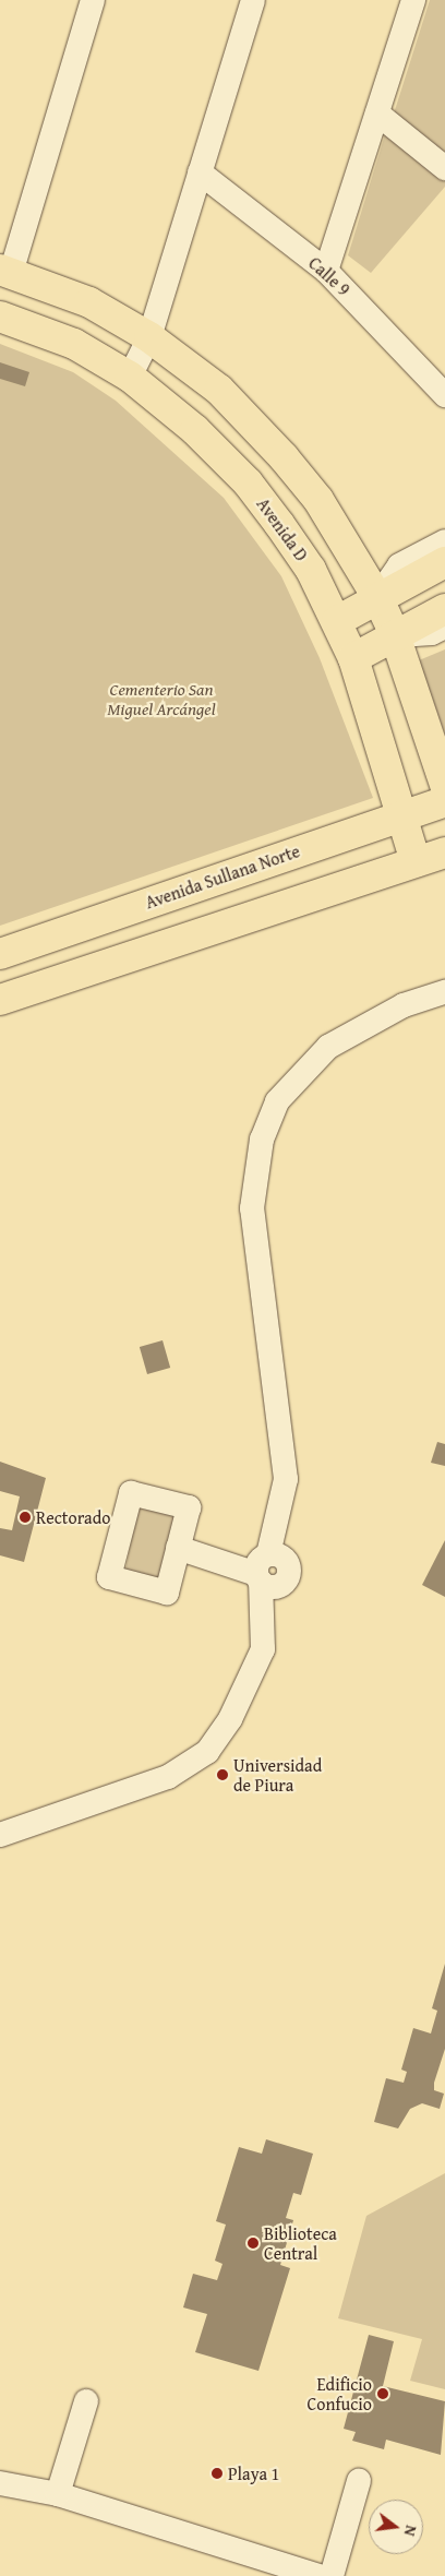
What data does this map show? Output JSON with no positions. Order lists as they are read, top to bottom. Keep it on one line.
{"streets":{"main road":["Avenida D","Avenida Sullana Norte"],"street":["Calle 9"]},"crossings":[["Avenida D","Avenida Sullana Norte"]],"parks":["Cementerio San Miguel Arcángel"],"places":["Rectorado","Universidad de Piura","Biblioteca Central","Edificio Confucio","Playa 1"],"north":"right"}
